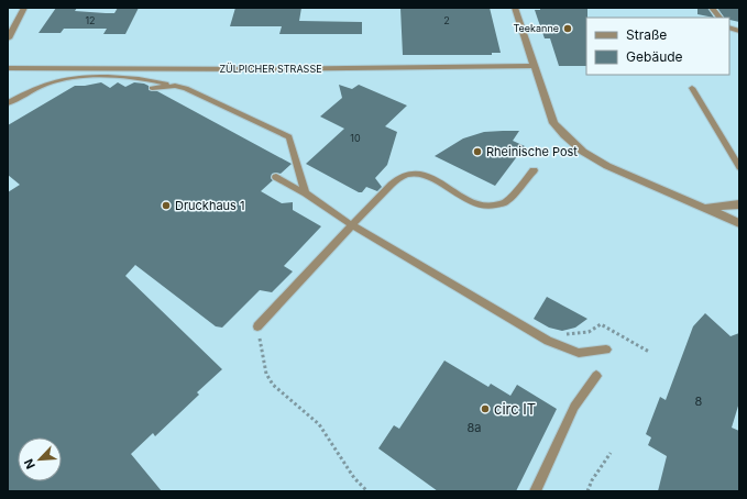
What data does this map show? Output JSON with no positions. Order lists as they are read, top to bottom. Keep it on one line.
{"streets":{"street":["ZÜLPICHER STRASSE"]},"places":["Teekanne","Rheinische Post","Druckhaus 1","circ IT"],"house_numbers":["12","2","10","8","8a"],"legend":["Straße","Gebäude"],"north":"bottom left"}
